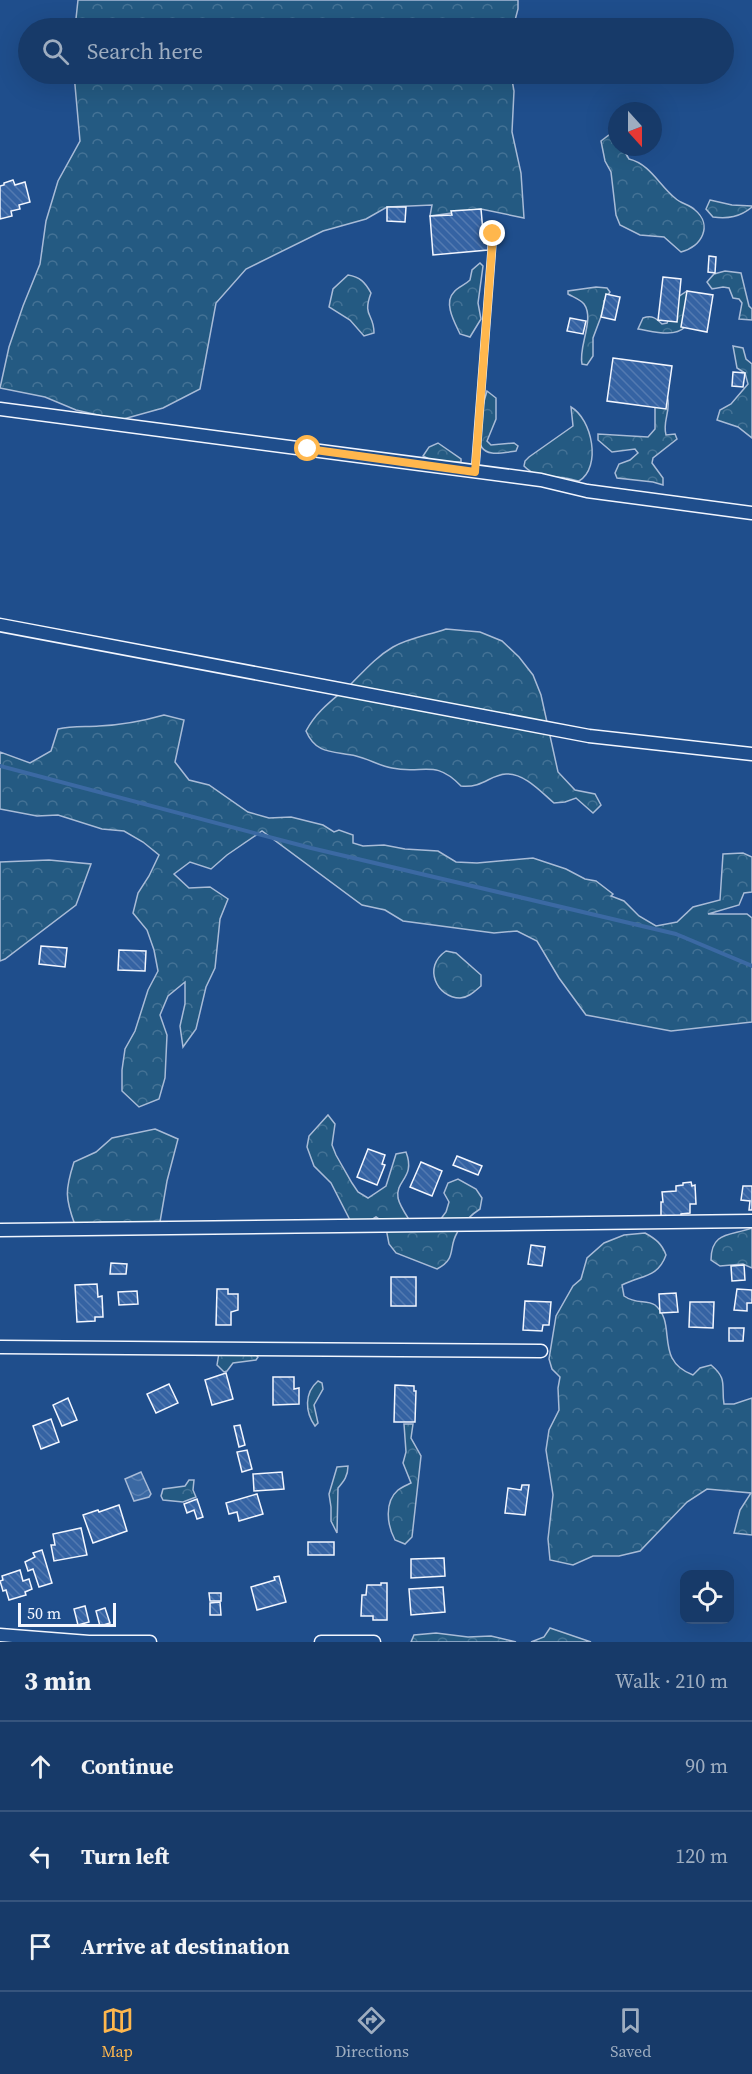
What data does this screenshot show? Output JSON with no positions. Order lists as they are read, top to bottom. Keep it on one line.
{"scale_bar":"50 m","north":"bottom","page":{"search":"Search here","scale":"50 m","heading":["3 min","Walk · 210 m"],"list":[["Continue","90 m"],["Turn left","120 m"],"Arrive at destination"],"nav":["Map","Directions","Saved"]}}
